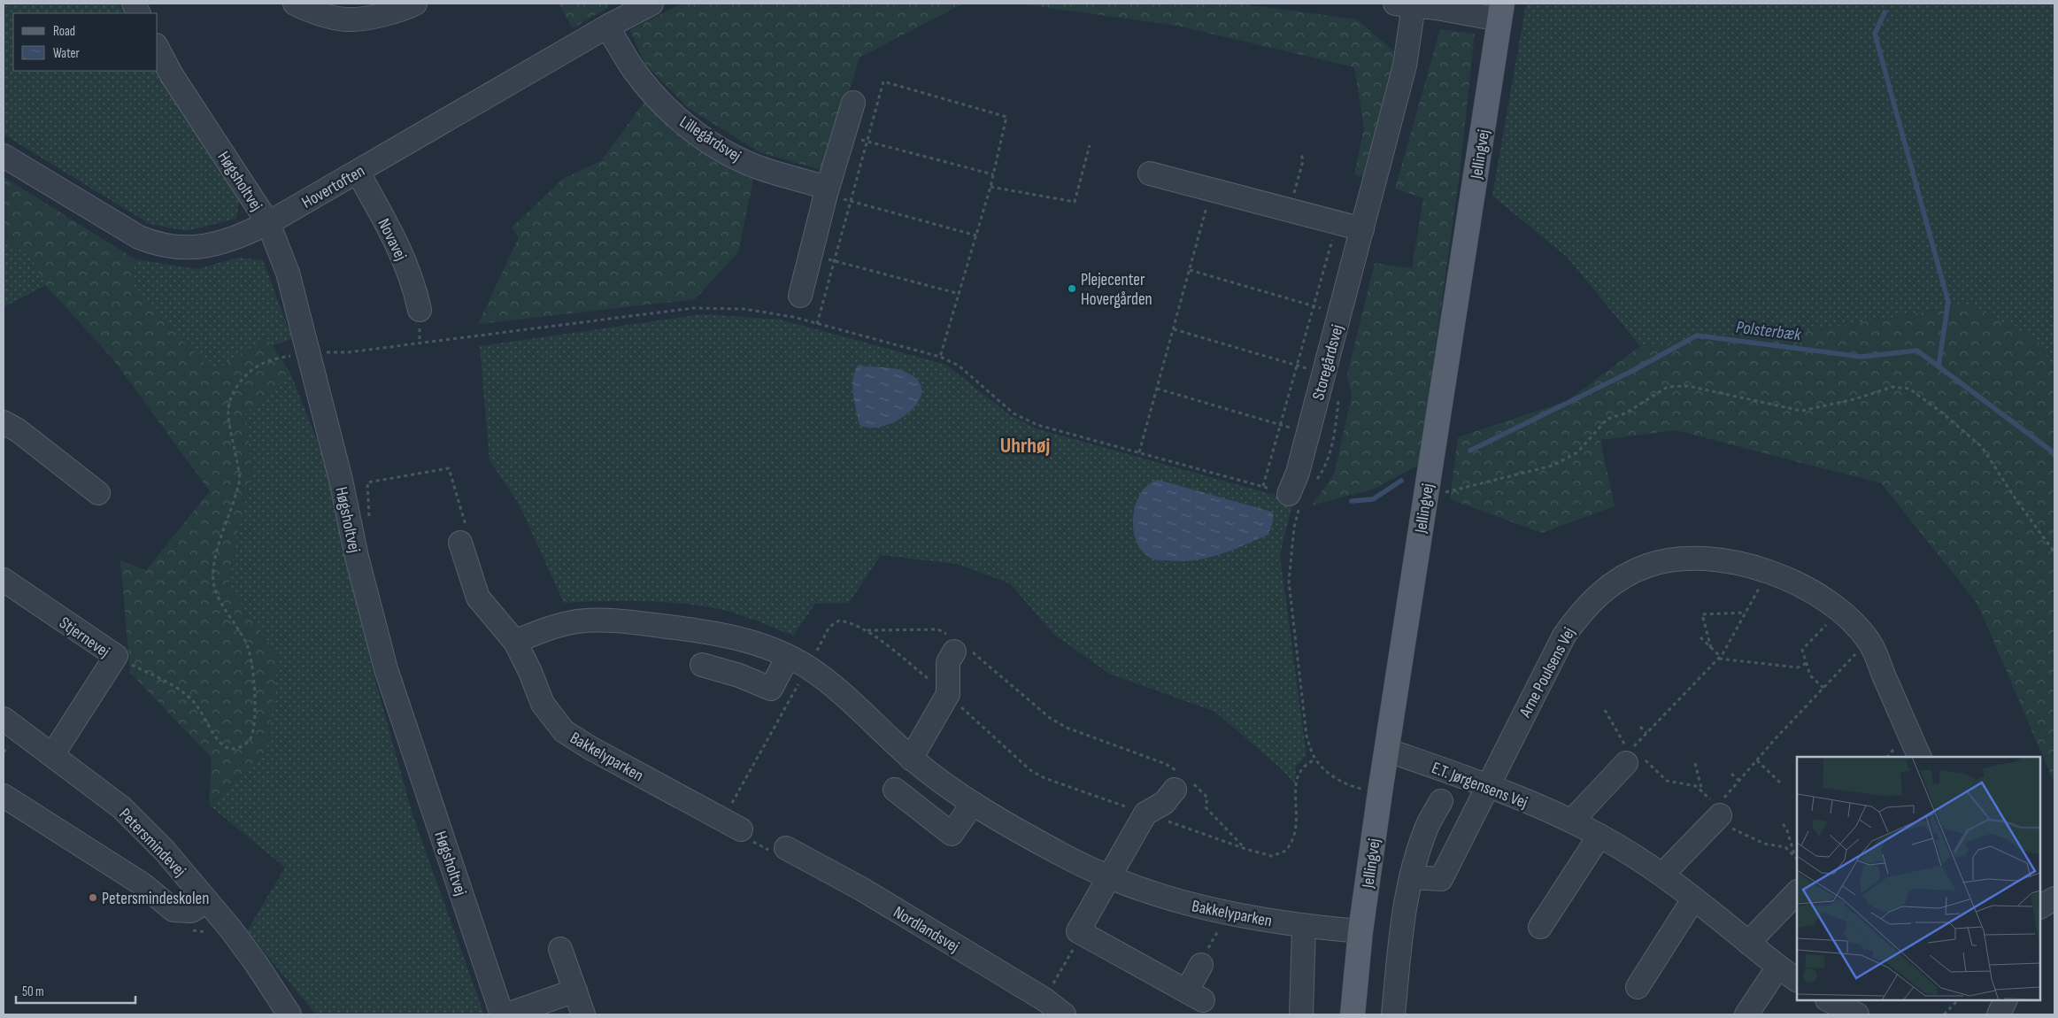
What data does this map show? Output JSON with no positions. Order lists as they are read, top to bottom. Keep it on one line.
{"streets":{"main road":["Jellingvej"],"street":["Lillegårdsvej","Høgsholtvej","Hovertoften","Novavej","Storegårdsvej","Stjernevej","Arne Poulsens Vej","Bakkelyparken","E.T. Jørgensens Vej","Petersmindevej","Nordlandsvej"]},"crossings":[["Lillegårdsvej","Hovertoften"],["Jellingvej","Bakkelyparken"],["Jellingvej","E.T. Jørgensens Vej"],["Høgsholtvej","Hovertoften"],["Hovertoften","Novavej"],["Stjernevej","Petersmindevej"],["Arne Poulsens Vej","E.T. Jørgensens Vej"]],"districts":["Uhrhøj"],"water":["Polsterbæk"],"places":["Plejecenter Hovergården","Petersmindeskolen"],"legend":["Road","Water"],"scale_bar":"50 m"}
